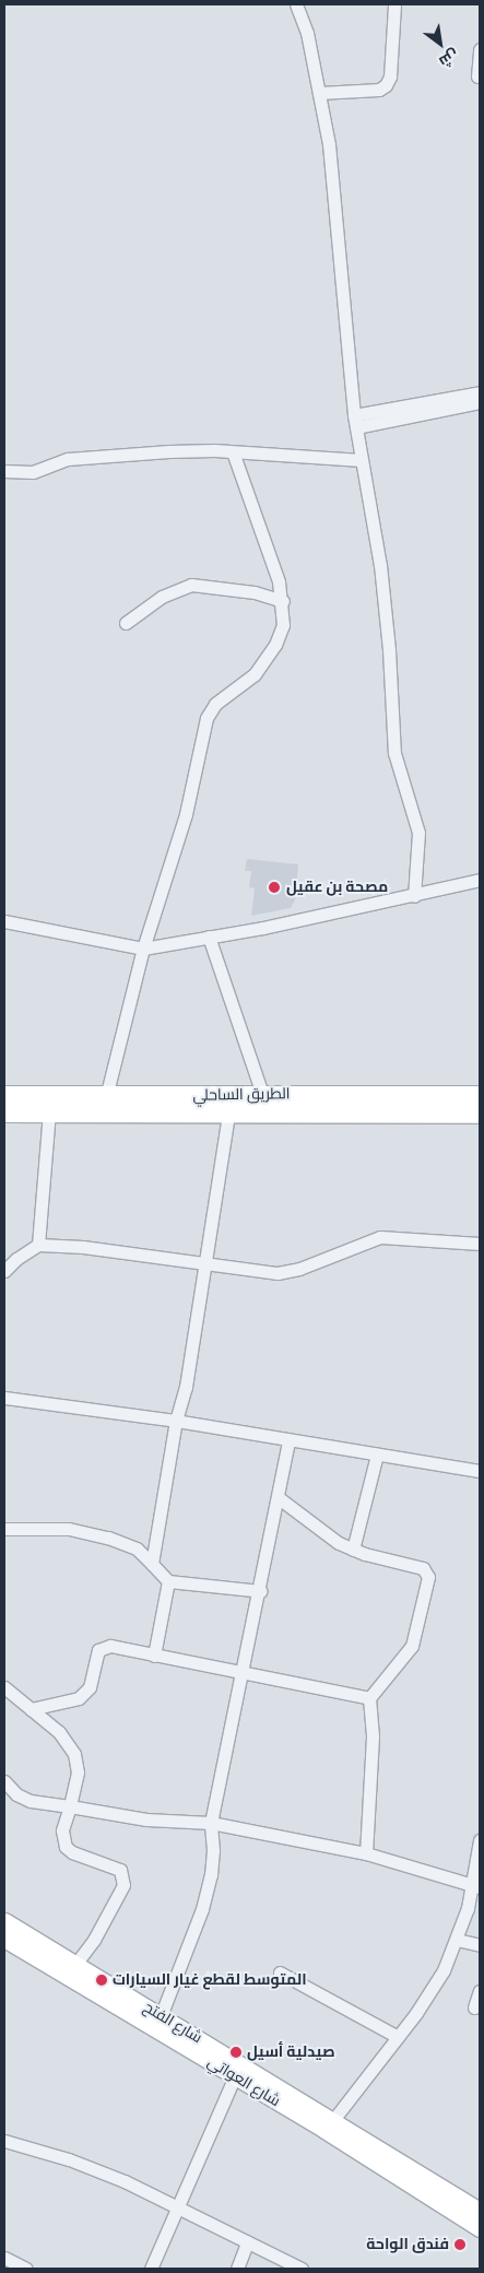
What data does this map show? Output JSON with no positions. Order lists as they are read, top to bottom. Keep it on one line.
{"streets":{"highway":["الطريق الساحلي"],"main road":["شارع الفتح","شارع العواتي"]},"crossings":[["شارع الفتح","شارع العواتي"]],"places":["مصحة بن عقيل","المتوسط لقطع غيار السيارات","صيدلية أسيل","فندق الواحة"],"north":"bottom right"}
